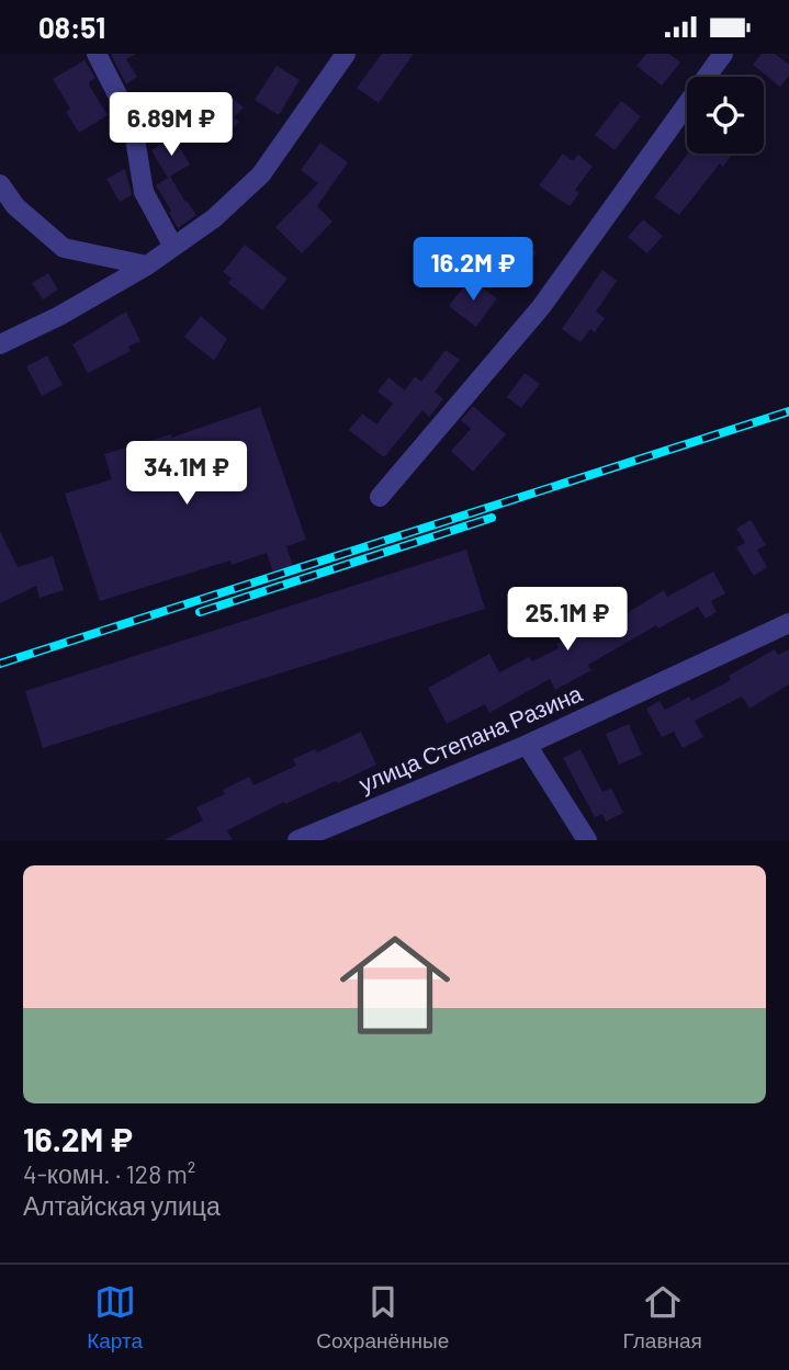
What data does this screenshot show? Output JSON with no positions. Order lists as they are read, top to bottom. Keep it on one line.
{"streets":{"street":["улица Степана Разина"]},"page":{"status":"08:51","price":["6.89M ₽","16.2M ₽","34.1M ₽","25.1M ₽"],"list":[{"name":"16.2M ₽","note":"4-комн. · 128 m² · Алтайская улица"}],"tabs":["Карта","Сохранённые","Главная"]}}
